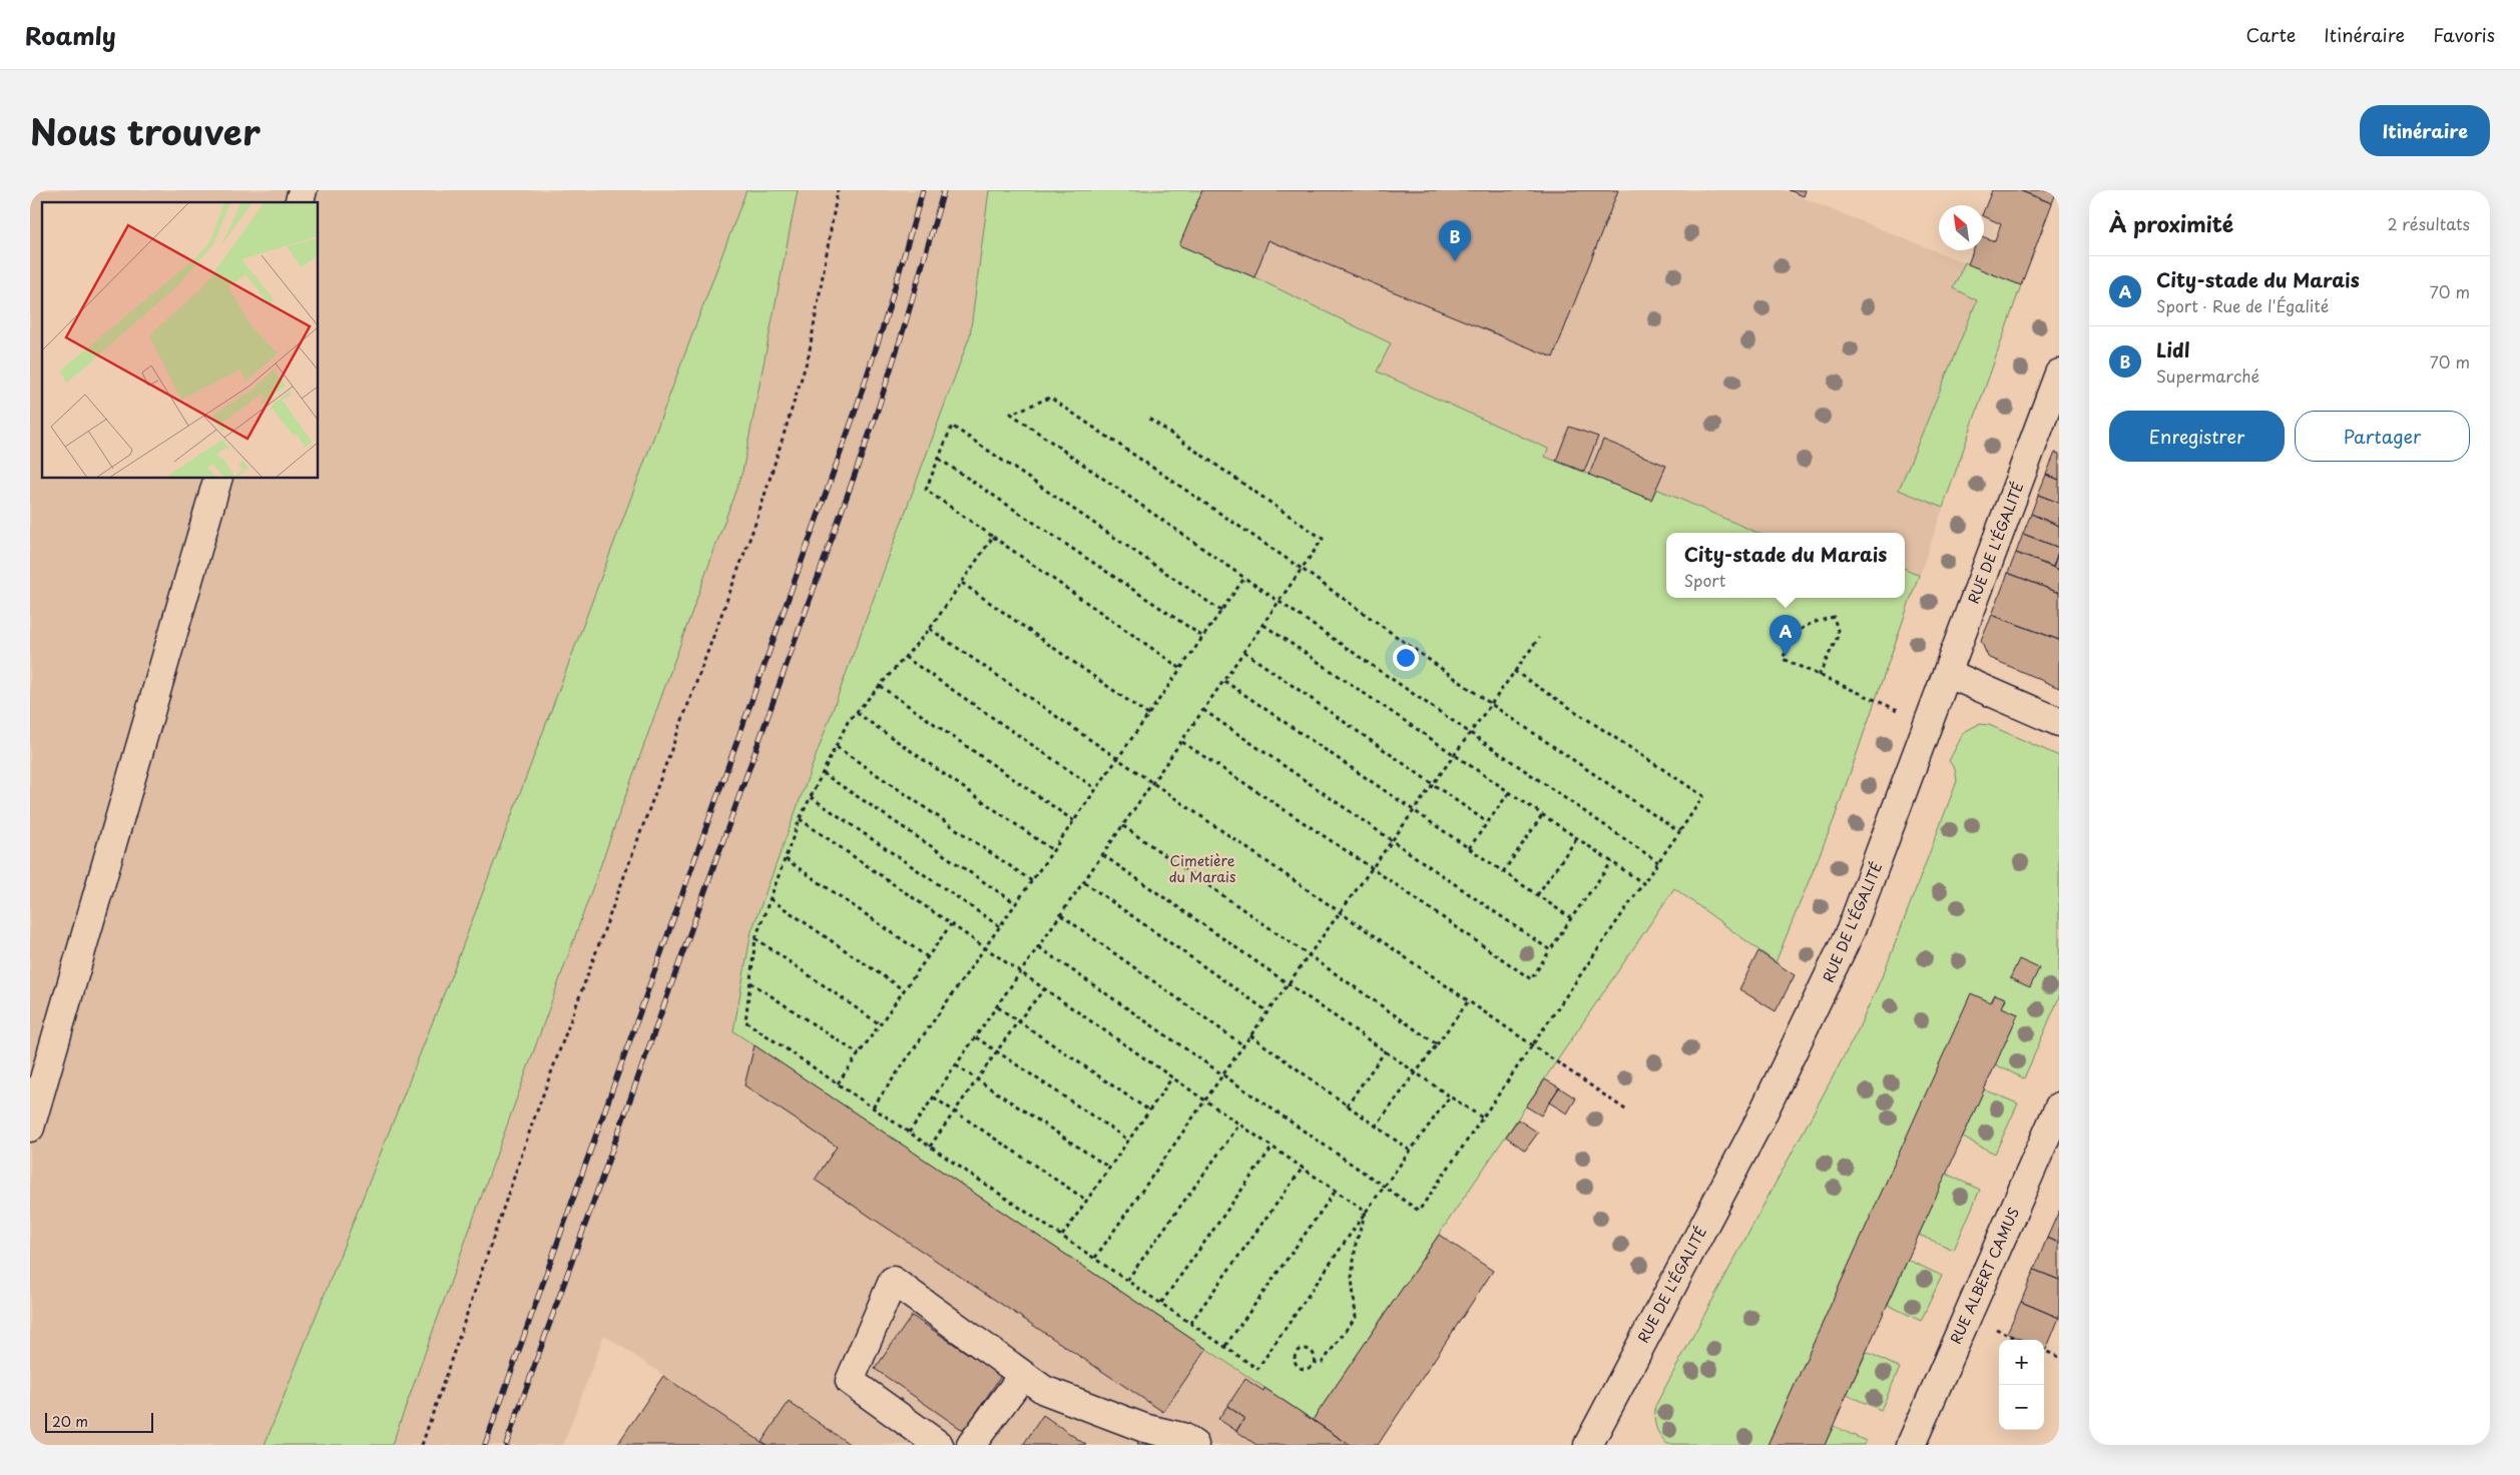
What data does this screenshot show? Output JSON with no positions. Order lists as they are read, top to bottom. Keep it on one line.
{"streets":{"street":["RUE DE L'ÉGALITÉ","RUE ALBERT CAMUS"]},"parks":["Cimetière du Marais"],"scale_bar":"20 m","north":"top left","page":{"header":"Roamly","nav":["Carte","Itinéraire","Favoris"],"title":"Nous trouver","buttons":["Itinéraire",["Enregistrer","Partager"]],"heading":["À proximité","2 résultats"],"pins":["B","A"],"list":[{"mark":"A","name":"City-stade du Marais","note":"Sport · Rue de l'Égalité","value":"70 m"},{"mark":"B","name":"Lidl","note":"Supermarché","value":"70 m"}],"popup":["City-stade du Marais","Sport"],"map_buttons":["+","−"],"scale":"20 m"}}
